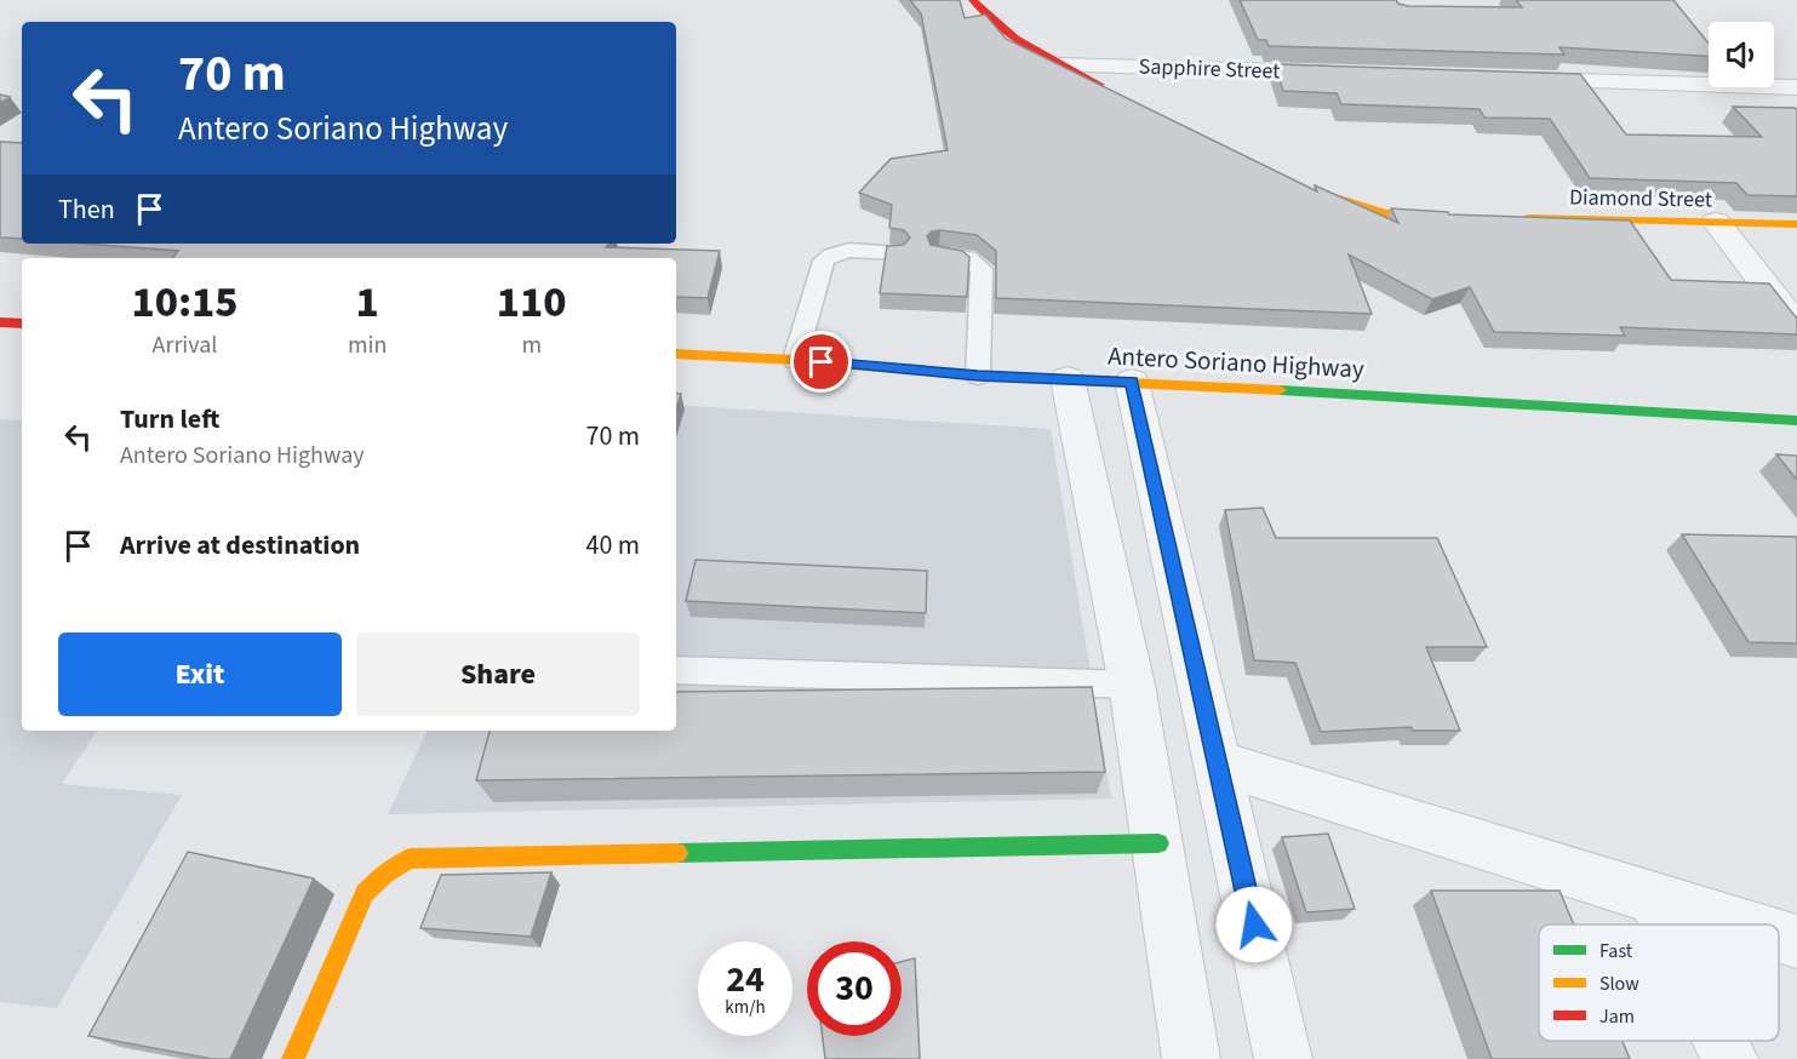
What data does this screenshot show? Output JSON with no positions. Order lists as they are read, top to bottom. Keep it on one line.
{"streets":{"street":["Sapphire Street","Diamond Street","Antero Soriano Highway"]},"legend":["Fast","Slow","Jam"],"page":{"turn":["70 m","Antero Soriano Highway"],"then":"Then","eta":["10:15","Arrival","1","min","110","m"],"list":[{"name":"Turn left","note":"Antero Soriano Highway","value":"70 m"},{"name":"Arrive at destination","value":"40 m"}],"buttons":["Exit","Share"],"speed":"24 km/h","limit":"30"}}
